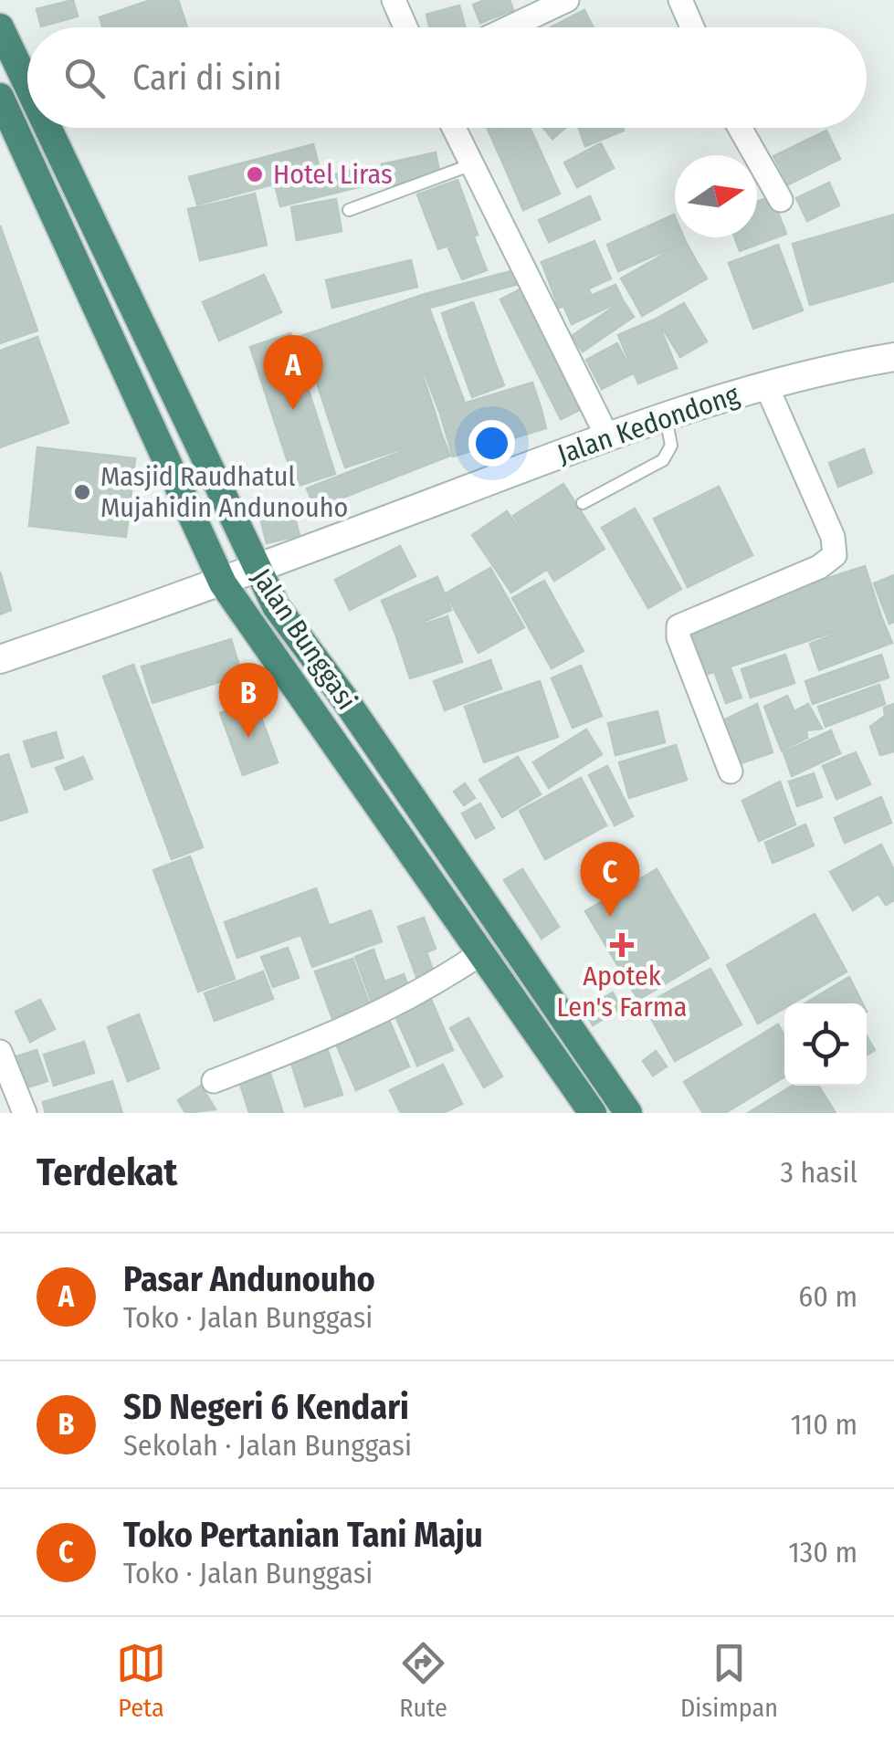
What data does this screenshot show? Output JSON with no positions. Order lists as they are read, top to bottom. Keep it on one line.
{"streets":{"highway":["Jalan Bunggasi"],"street":["Jalan Kedondong"]},"crossings":[["Jalan Kedondong","Jalan Bunggasi"]],"places":{"other":["Hotel Liras","Masjid Raudhatul Mujahidin Andunouho"],"health":["Apotek Len's Farma"]},"north":"right","page":{"search":"Cari di sini","pins":["A","B","C"],"heading":["Terdekat","3 hasil"],"list":[{"mark":"A","name":"Pasar Andunouho","note":"Toko · Jalan Bunggasi","value":"60 m"},{"mark":"B","name":"SD Negeri 6 Kendari","note":"Sekolah · Jalan Bunggasi","value":"110 m"},{"mark":"C","name":"Toko Pertanian Tani Maju","note":"Toko · Jalan Bunggasi","value":"130 m"}],"nav":["Peta","Rute","Disimpan"]}}
